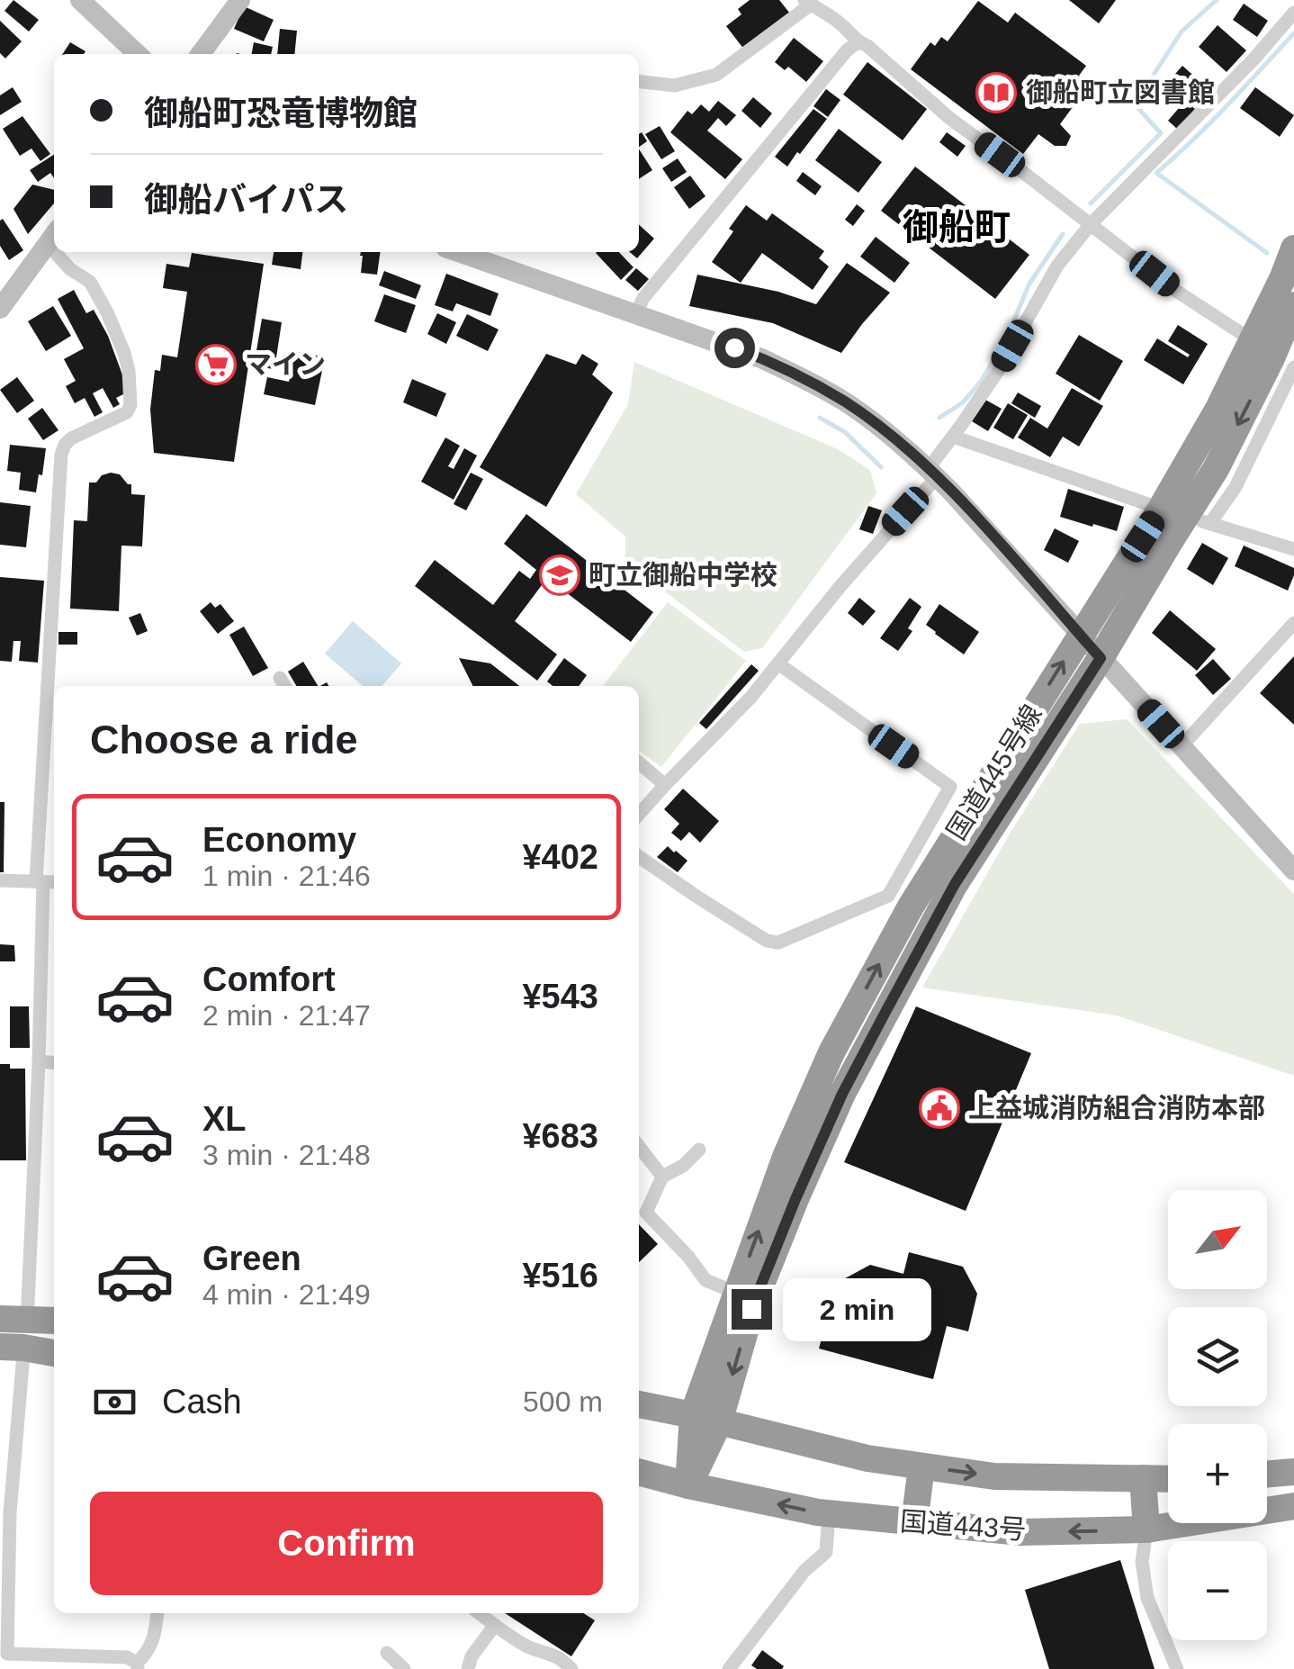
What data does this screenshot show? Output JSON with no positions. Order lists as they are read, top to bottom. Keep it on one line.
{"streets":{"highway":["国道445号線","国道443号"]},"crossings":[["国道445号線","国道443号"]],"districts":["御船町"],"places":{"library":["御船町立図書館"],"supermarket":["マイン"],"school or university":["町立御船中学校"],"public building":["上益城消防組合消防本部"]},"north":"top right","page":{"banner":["御船町恐竜博物館","御船バイパス"],"heading":"Choose a ride","list":[{"name":"Economy","note":"1 min · 21:46","value":"¥402"},{"name":"Comfort","note":"2 min · 21:47","value":"¥543"},{"name":"XL","note":"3 min · 21:48","value":"¥683"},{"name":"Green","note":"4 min · 21:49","value":"¥516"}],"map_buttons":["+","−"],"bubble":"2 min","pay":["Cash","500 m"],"buttons":"Confirm"}}
